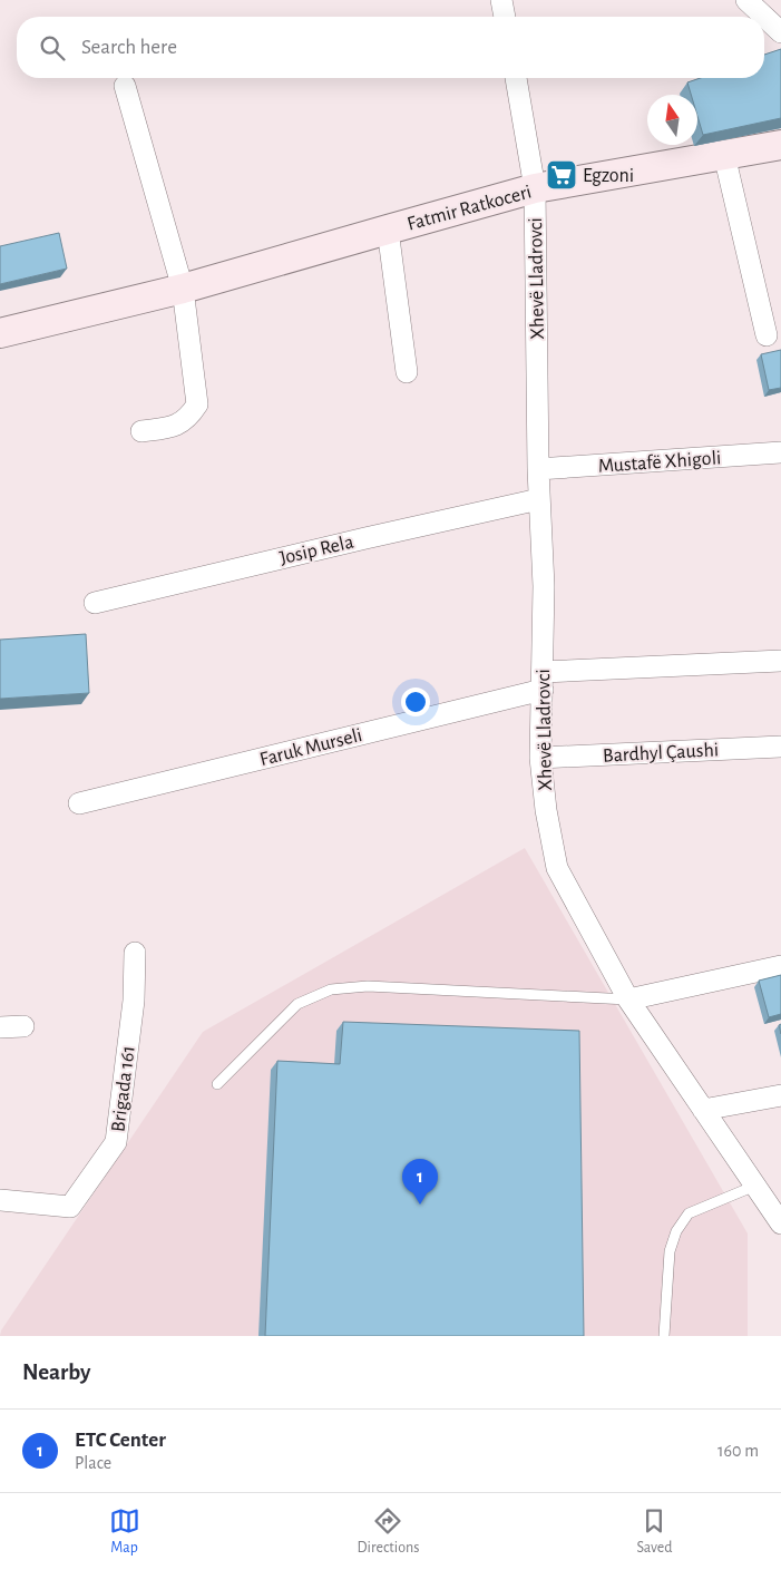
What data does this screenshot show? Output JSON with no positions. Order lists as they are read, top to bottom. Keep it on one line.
{"streets":{"street":["Fatmir Ratkoceri","Xhevë Lladrovci","Mustafë Xhigoli","Josip Rela","Faruk Murseli","Bardhyl Çaushi","Brigada 161"]},"crossings":[["Fatmir Ratkoceri","Xhevë Lladrovci"],["Xhevë Lladrovci","Mustafë Xhigoli"],["Xhevë Lladrovci","Josip Rela"],["Xhevë Lladrovci","Faruk Murseli"],["Xhevë Lladrovci","Bardhyl Çaushi"]],"places":{"supermarket":["Egzoni"]},"north":"top","page":{"search":"Search here","pins":"1","heading":"Nearby","list":[{"mark":"1","name":"ETC Center","note":"Place","value":"160 m"}],"nav":["Map","Directions","Saved"]}}
